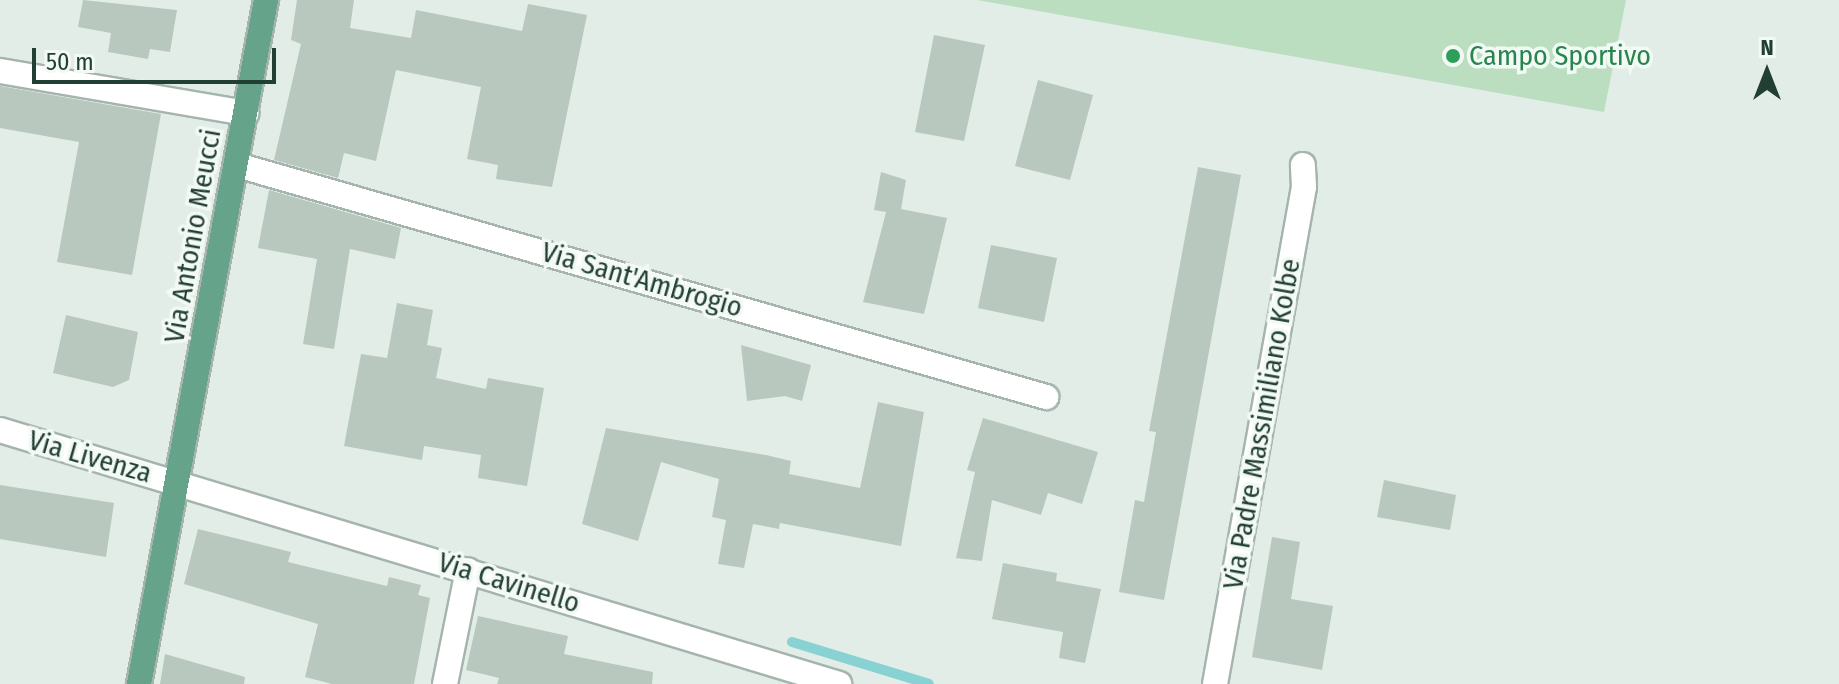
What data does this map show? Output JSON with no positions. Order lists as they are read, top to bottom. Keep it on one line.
{"streets":{"main road":["Via Antonio Meucci"],"street":["Via Sant'Ambrogio","Via Padre Massimiliano Kolbe","Via Livenza","Via Cavinello"]},"crossings":[["Via Antonio Meucci","Via Sant'Ambrogio"],["Via Antonio Meucci","Via Livenza"],["Via Antonio Meucci","Via Cavinello"],["Via Livenza","Via Cavinello"]],"places":["Campo Sportivo"],"scale_bar":"50 m","north":"top"}
